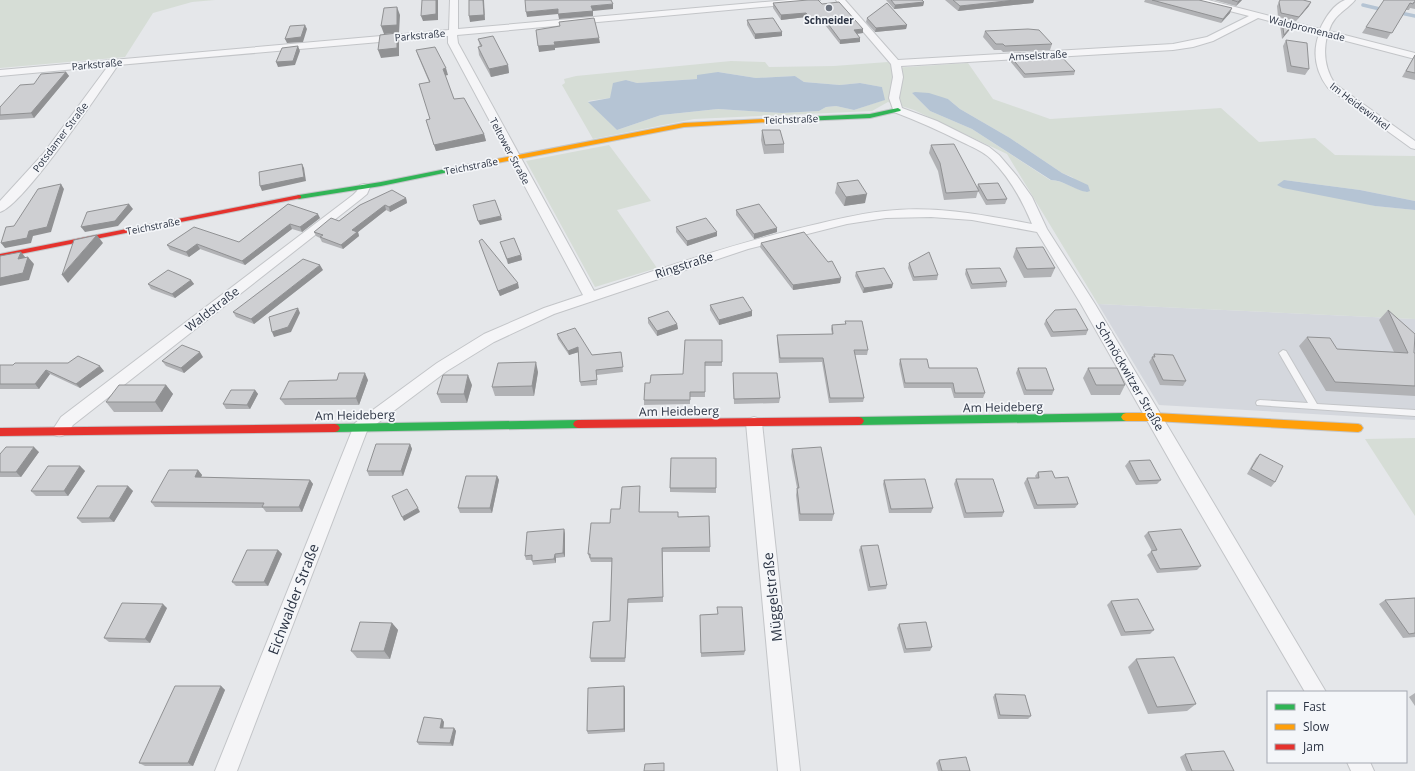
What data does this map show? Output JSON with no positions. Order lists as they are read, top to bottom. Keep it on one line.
{"streets":{"street":["Waldpromenade","Parkstraße","Amselstraße","Im Heidewinkel","Teichstraße","Potsdamer Straße","Teltower Straße","Ringstraße","Waldstraße","Schmöckwitzer Straße","Am Heideberg","Müggelstraße","Eichwalder Straße"]},"crossings":[["Waldpromenade","Amselstraße"],["Waldpromenade","Im Heidewinkel"],["Parkstraße","Potsdamer Straße"],["Parkstraße","Teltower Straße"],["Teichstraße","Teltower Straße"],["Teichstraße","Waldstraße"],["Teichstraße","Schmöckwitzer Straße"],["Teltower Straße","Ringstraße"],["Ringstraße","Schmöckwitzer Straße"],["Ringstraße","Am Heideberg"],["Ringstraße","Eichwalder Straße"],["Waldstraße","Am Heideberg"],["Schmöckwitzer Straße","Am Heideberg"],["Am Heideberg","Müggelstraße"],["Am Heideberg","Eichwalder Straße"]],"places":["Schneider"],"legend":["Fast","Slow","Jam"]}
